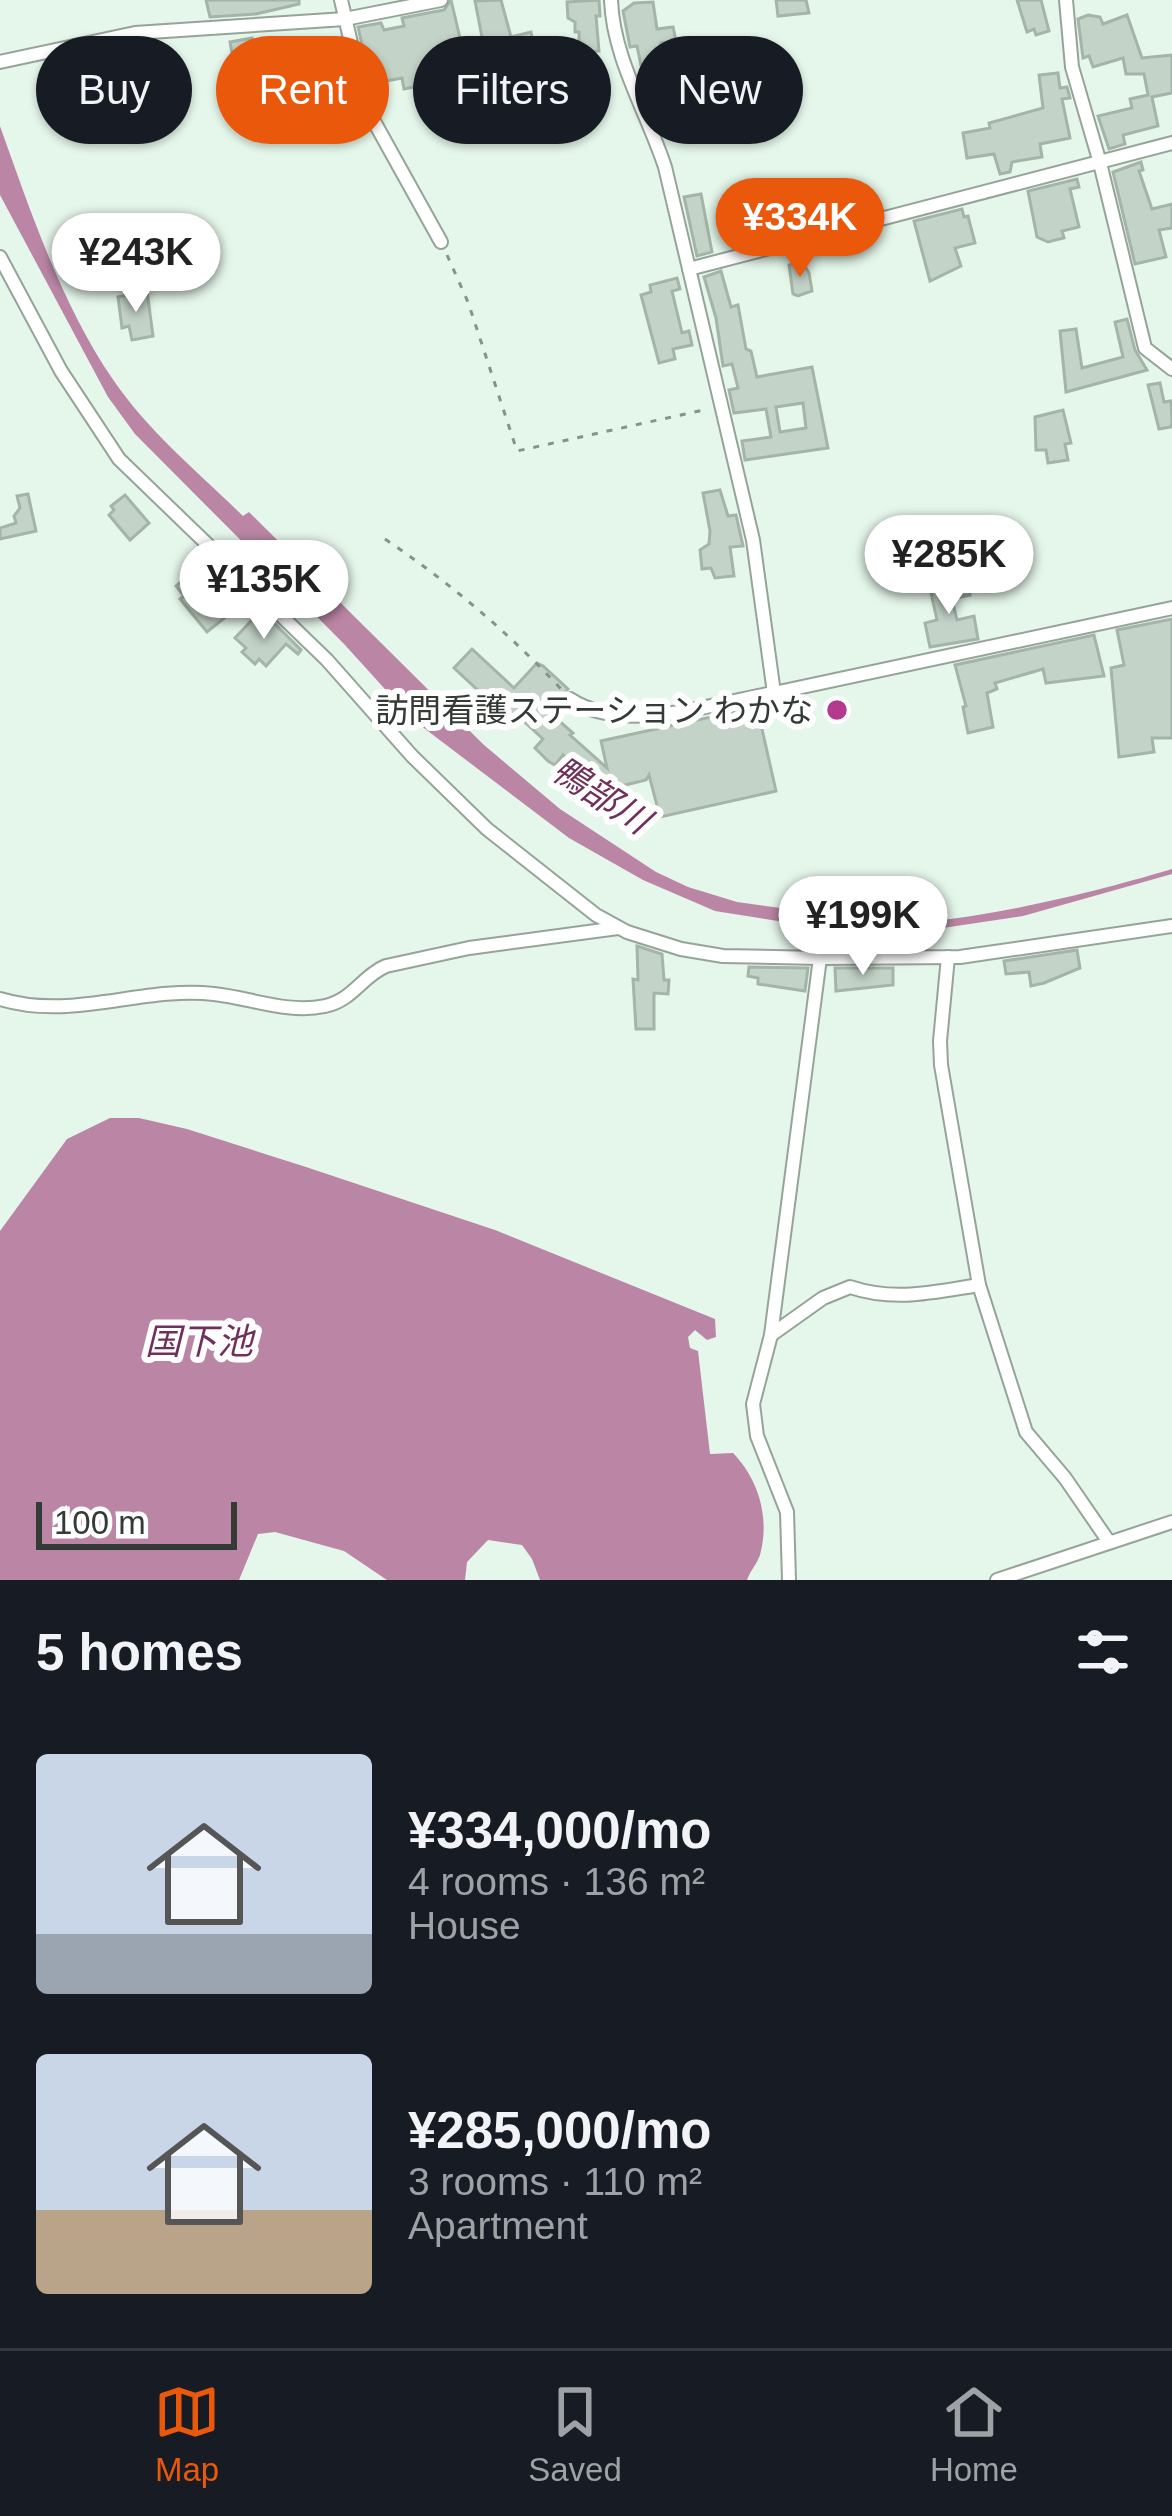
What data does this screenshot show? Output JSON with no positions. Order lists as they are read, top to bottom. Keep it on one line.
{"water":["鴨部川","国下池"],"places":["訪問看護ステーション わかな"],"scale_bar":"100 m","page":{"chip":["Buy","Rent","Filters","New"],"price":["¥334K","¥243K","¥285K","¥135K","¥199K"],"scale":"100 m","heading":"5 homes","list":[{"name":"¥334,000/mo","note":"4 rooms · 136 m² · House"},{"name":"¥285,000/mo","note":"3 rooms · 110 m² · Apartment"}],"tabs":["Map","Saved","Home"]}}
